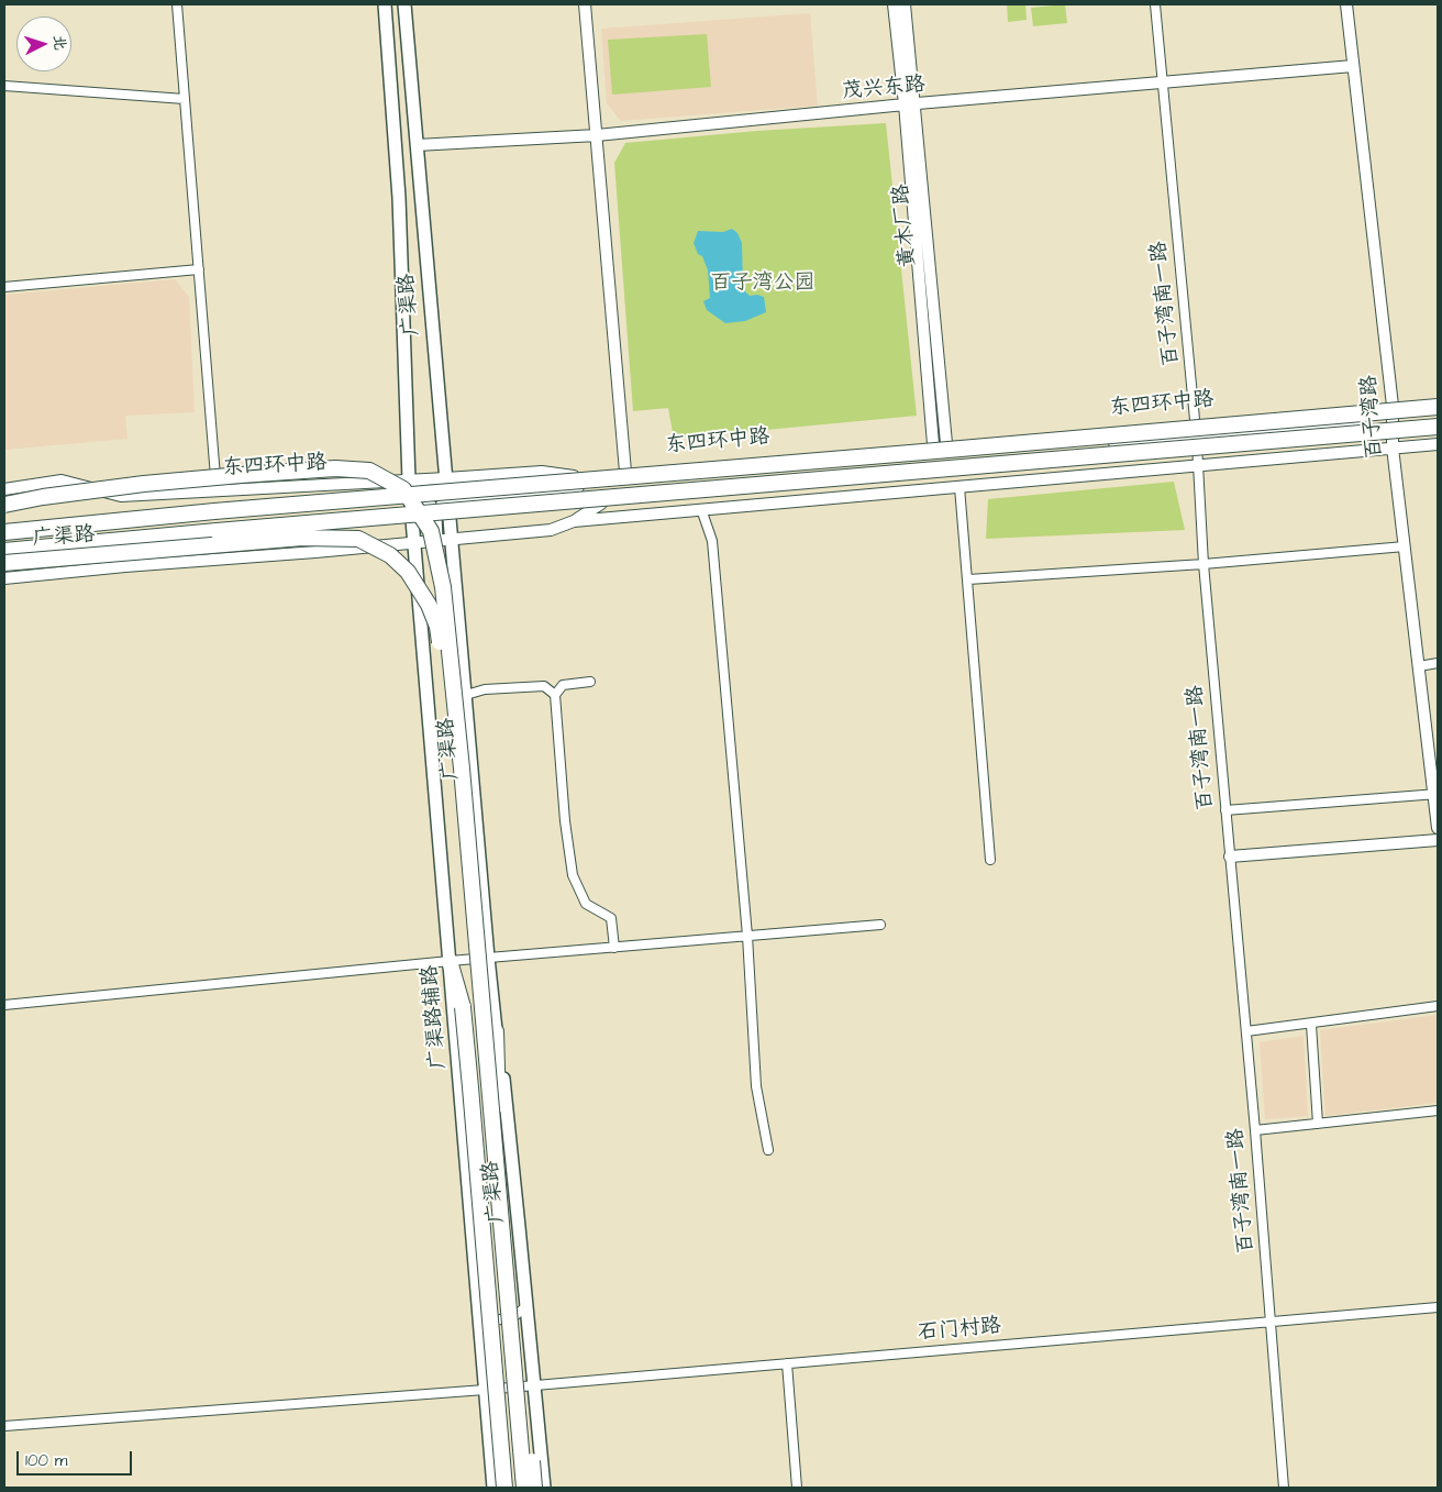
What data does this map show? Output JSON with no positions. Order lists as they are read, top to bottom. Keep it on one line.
{"streets":{"highway":["广渠路","东四环中路"],"main road":["茂兴东路","黄木厂路","百子湾路","广渠路辅路"],"street":["百子湾南一路","石门村路"]},"crossings":[["茂兴东路","黄木厂路"],["茂兴东路","百子湾南一路"],["茂兴东路","广渠路"],["茂兴东路","百子湾路"],["黄木厂路","东四环中路"],["百子湾南一路","东四环中路"],["百子湾南一路","石门村路"],["广渠路","东四环中路"],["广渠路","广渠路辅路"],["广渠路","石门村路"],["东四环中路","百子湾路"],["广渠路辅路","石门村路"]],"parks":["百子湾公园"],"scale_bar":"100 m","north":"right"}
